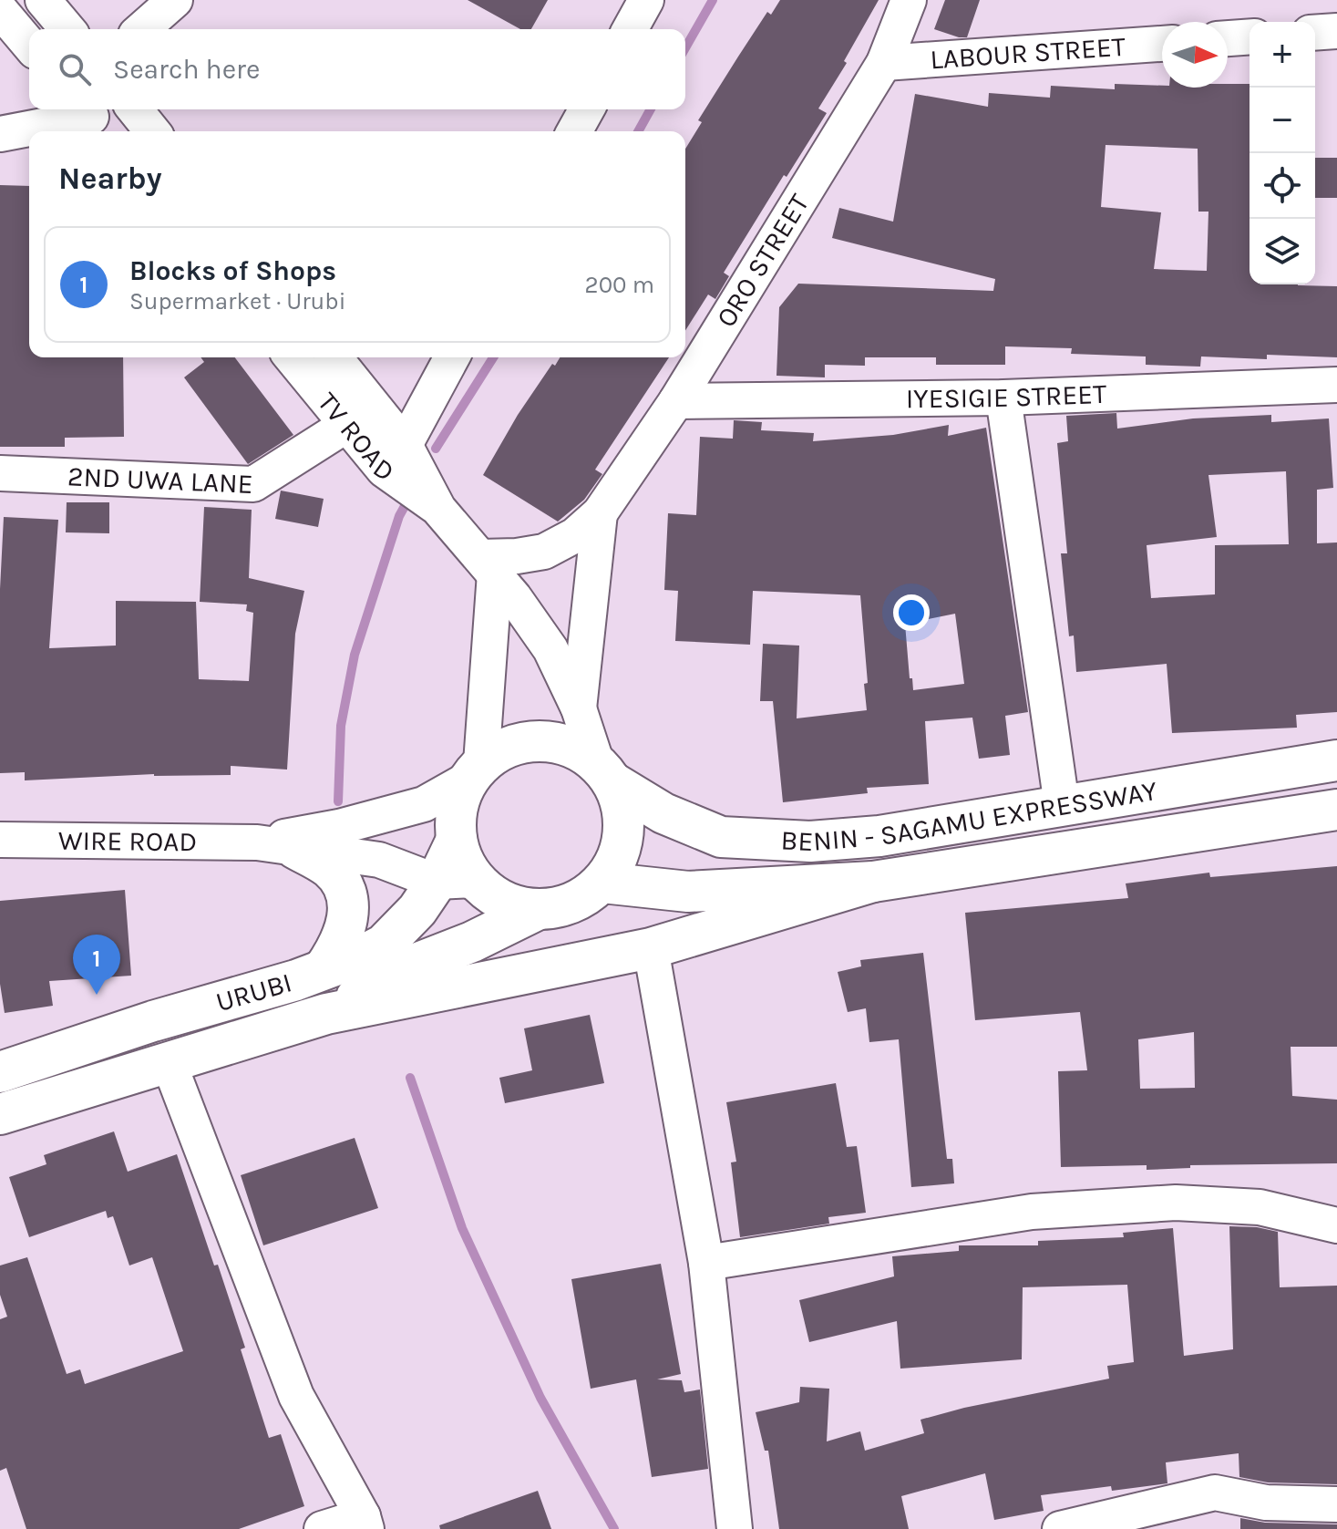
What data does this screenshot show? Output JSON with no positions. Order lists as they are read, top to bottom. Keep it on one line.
{"streets":{"highway":["BENIN - SAGAMU EXPRESSWAY","URUBI"],"street":["LABOUR STREET","ORO STREET","IYESIGIE STREET","TV ROAD","2ND UWA LANE","WIRE ROAD"]},"crossings":[["LABOUR STREET","ORO STREET"],["ORO STREET","IYESIGIE STREET"],["ORO STREET","TV ROAD"],["TV ROAD","2ND UWA LANE"],["TV ROAD","BENIN - SAGAMU EXPRESSWAY"],["TV ROAD","WIRE ROAD"],["TV ROAD","URUBI"],["BENIN - SAGAMU EXPRESSWAY","WIRE ROAD"],["BENIN - SAGAMU EXPRESSWAY","URUBI"],["WIRE ROAD","URUBI"]],"north":"right","page":{"map_buttons":["+","−"],"search":"Search here","heading":"Nearby","list":[{"mark":"1","name":"Blocks of Shops","note":"Supermarket · Urubi","value":"200 m"}],"pins":"1"}}
